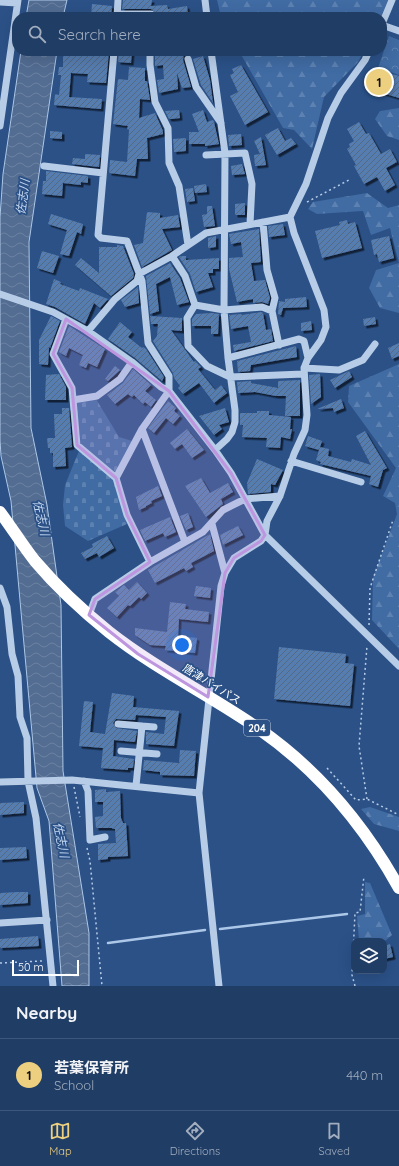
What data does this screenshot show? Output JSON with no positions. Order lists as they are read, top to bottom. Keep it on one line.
{"streets":{"highway":["唐津バイパス","204"]},"water":["佐志川"],"scale_bar":"50 m","page":{"search":"Search here","pins":"1","scale":"50 m","heading":"Nearby","list":[{"mark":"1","name":"若葉保育所","note":"School","value":"440 m"}],"nav":["Map","Directions","Saved"]}}
